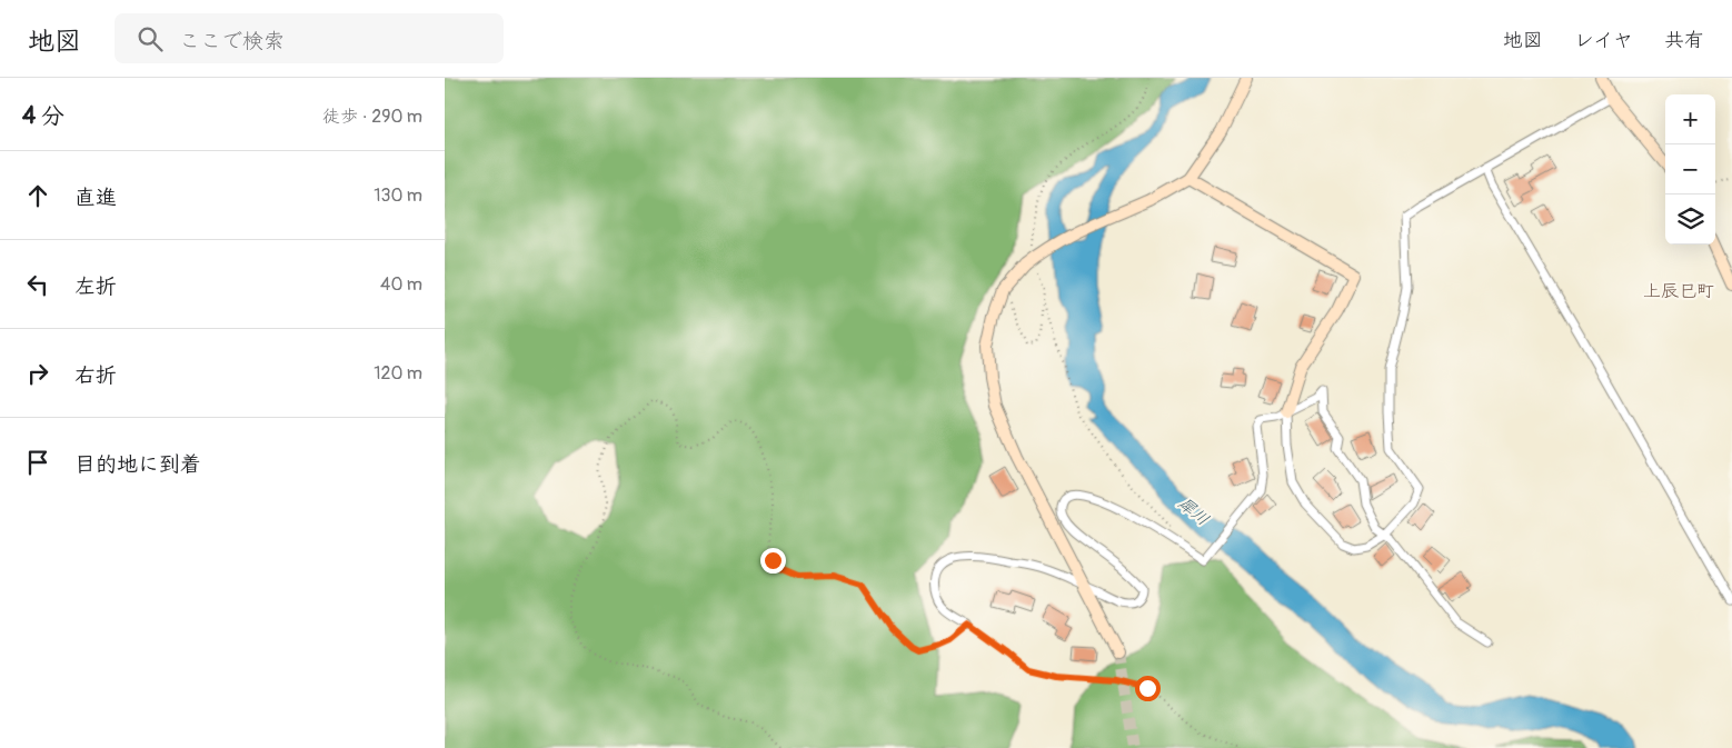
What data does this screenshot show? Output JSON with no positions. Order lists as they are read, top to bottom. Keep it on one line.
{"districts":["上辰巳町"],"water":["犀川"],"page":{"header":"地図","search":"ここで検索","nav":["地図","レイヤ","共有"],"heading":["4 分","徒歩 · 290 m"],"map_buttons":["+","−"],"list":[["直進","130 m"],["左折","40 m"],["右折","120 m"],"目的地に到着"]}}
